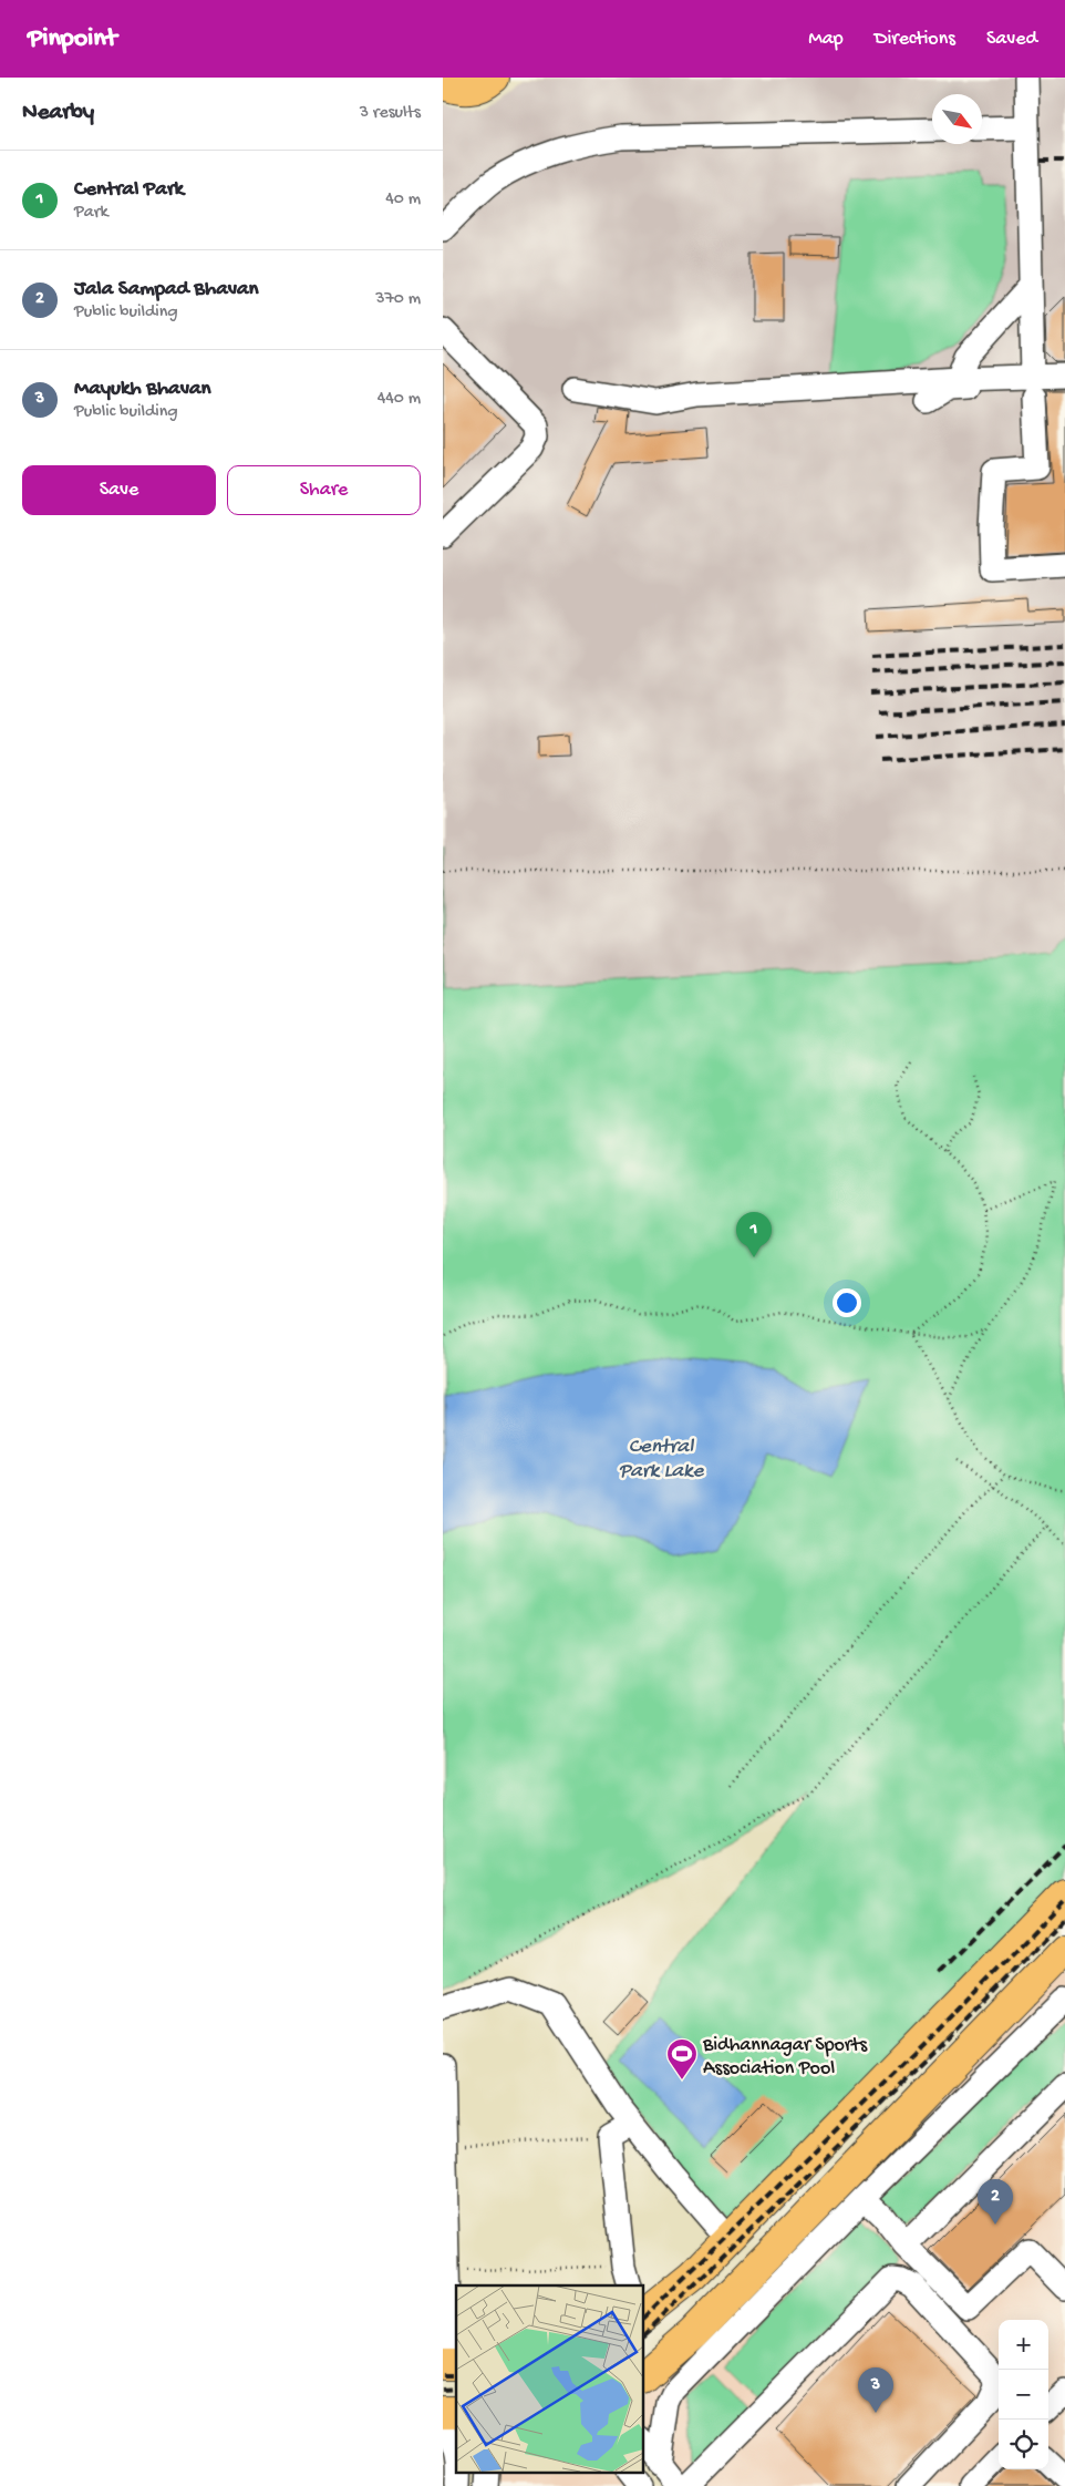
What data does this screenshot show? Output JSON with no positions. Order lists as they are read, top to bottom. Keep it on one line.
{"water":["Central Park Lake"],"places":{"sports":["Bidhannagar Sports Association Pool"]},"north":"bottom right","page":{"header":"Pinpoint","nav":["Map","Directions","Saved"],"heading":["Nearby","3 results"],"list":[{"mark":"1","name":"Central Park","note":"Park","value":"40 m"},{"mark":"2","name":"Jala Sampad Bhavan","note":"Public building","value":"370 m"},{"mark":"3","name":"Mayukh Bhavan","note":"Public building","value":"440 m"}],"buttons":["Save","Share"],"pins":["1","2","3"],"map_buttons":["+","−"]}}
